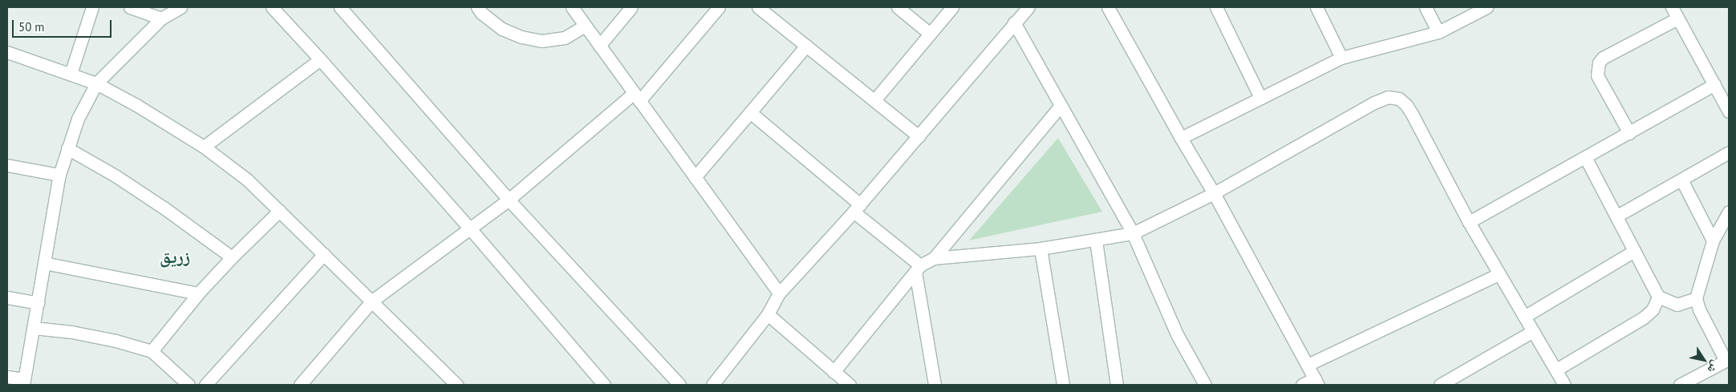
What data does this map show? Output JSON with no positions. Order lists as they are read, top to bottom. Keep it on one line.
{"districts":["زريق"],"scale_bar":"50 m","north":"bottom right"}
